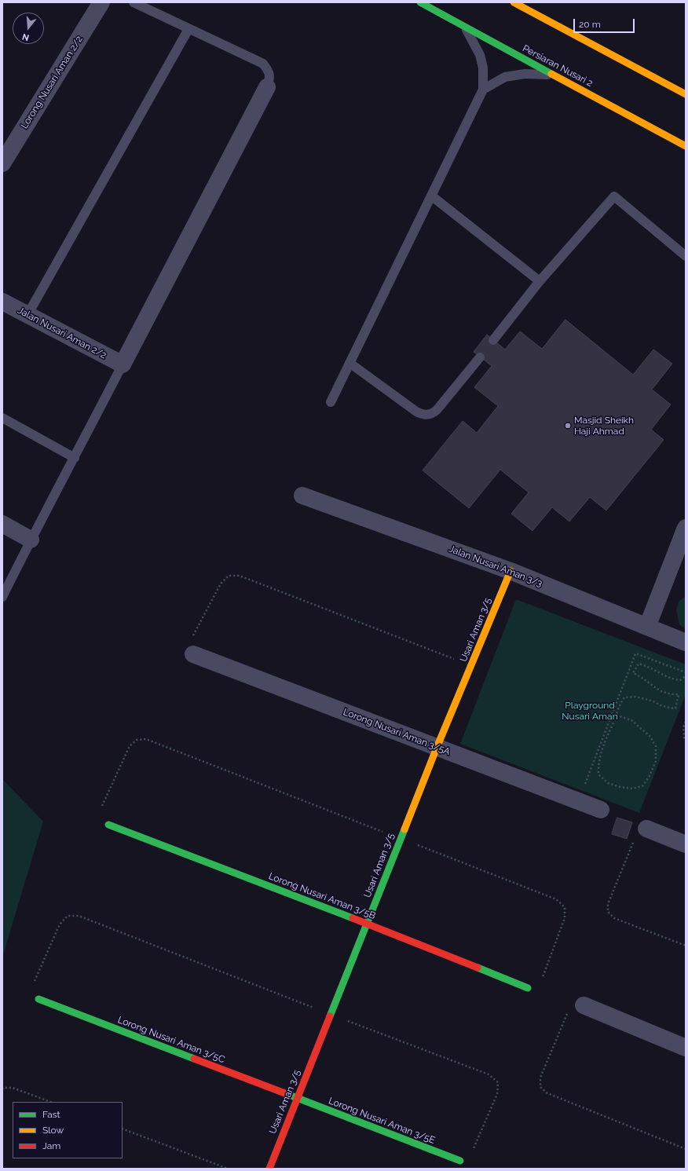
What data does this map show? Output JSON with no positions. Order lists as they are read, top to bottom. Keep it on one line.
{"streets":{"street":["Persiaran Nusari 2","Lorong Nusari Aman 2/2","Jalan Nusari Aman 2/2","Jalan Nusari Aman 3/3","Usari Aman 3/5","Lorong Nusari Aman 3/5A","Lorong Nusari Aman 3/5B","Lorong Nusari Aman 3/5C","Lorong Nusari Aman 3/5E"]},"crossings":[["Jalan Nusari Aman 3/3","Usari Aman 3/5"],["Usari Aman 3/5","Lorong Nusari Aman 3/5A"],["Usari Aman 3/5","Lorong Nusari Aman 3/5B"],["Usari Aman 3/5","Lorong Nusari Aman 3/5C"],["Usari Aman 3/5","Lorong Nusari Aman 3/5E"],["Lorong Nusari Aman 3/5C","Lorong Nusari Aman 3/5E"]],"parks":["Playground Nusari Aman"],"places":["Masjid Sheikh Haji Ahmad"],"legend":["Fast","Slow","Jam"],"scale_bar":"20 m","north":"bottom"}
